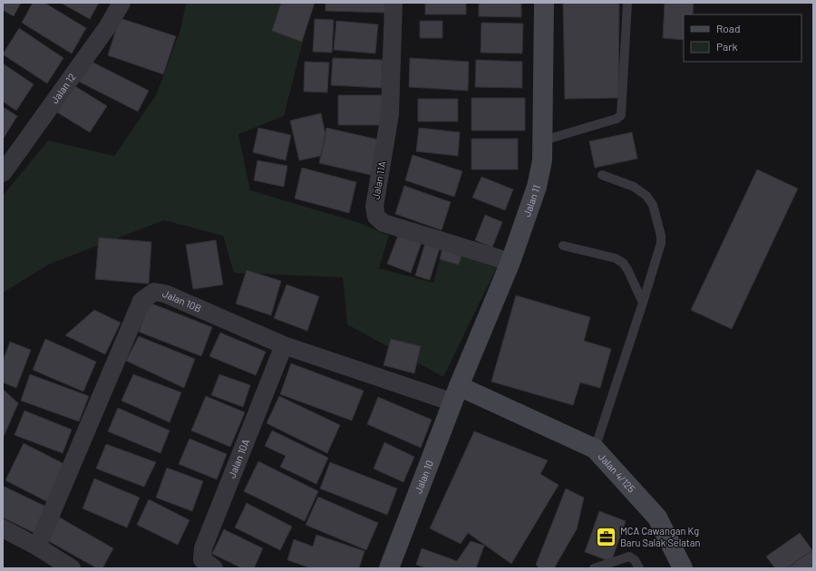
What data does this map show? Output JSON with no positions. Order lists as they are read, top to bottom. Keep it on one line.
{"streets":{"street":["Jalan 12","Jalan 11A","Jalan 11","Jalan 10B","Jalan 10A","Jalan 4/125","Jalan 10"]},"crossings":[["Jalan 11A","Jalan 11"],["Jalan 11","Jalan 10B"],["Jalan 11","Jalan 4/125"],["Jalan 11","Jalan 10"],["Jalan 10B","Jalan 10A"],["Jalan 10B","Jalan 4/125"],["Jalan 10B","Jalan 10"],["Jalan 4/125","Jalan 10"]],"places":{"office":["MCA Cawangan Kg Baru Salak Selatan"]},"legend":["Road","Park"]}
